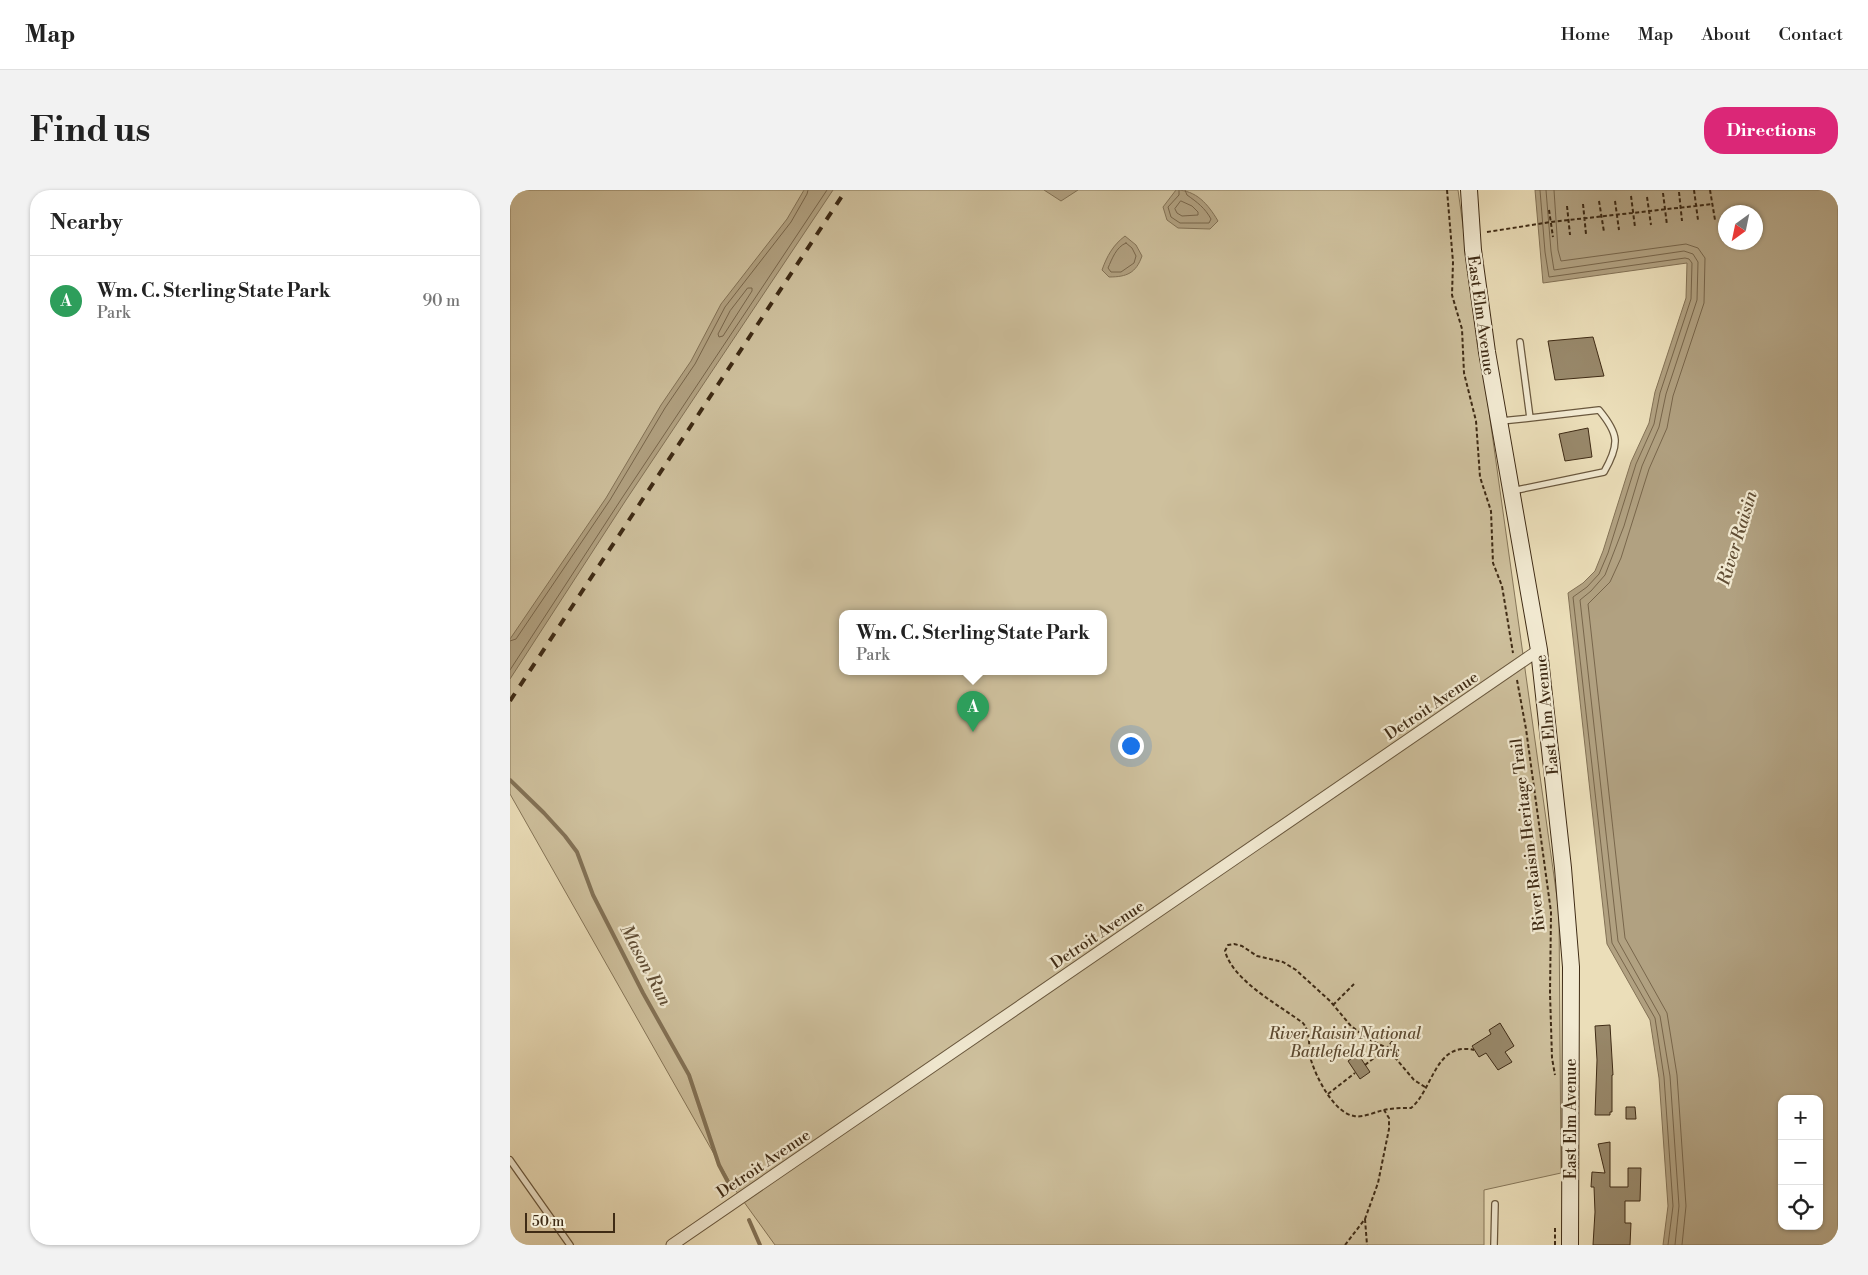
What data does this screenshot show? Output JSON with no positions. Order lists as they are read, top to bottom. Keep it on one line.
{"streets":{"main road":["East Elm Avenue"],"street":["Detroit Avenue"],"path":["River Raisin Heritage Trail"]},"crossings":[["East Elm Avenue","Detroit Avenue"],["Detroit Avenue","River Raisin Heritage Trail"]],"water":["River Raisin","Mason Run"],"parks":["River Raisin National Battlefield Park"],"scale_bar":"50 m","north":"bottom left","page":{"header":"Map","nav":["Home","Map","About","Contact"],"buttons":"Directions","title":"Find us","heading":"Nearby","list":[{"mark":"A","name":"Wm. C. Sterling State Park","note":"Park","value":"90 m"}],"popup":["Wm. C. Sterling State Park","Park"],"pins":"A","map_buttons":["+","−"],"scale":"50 m"}}
